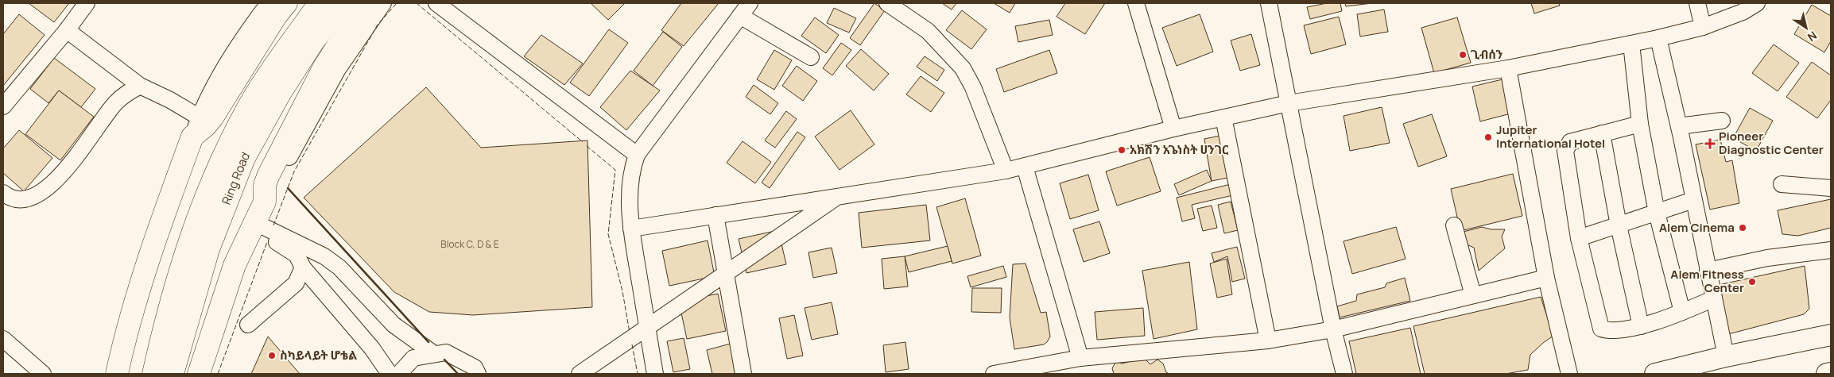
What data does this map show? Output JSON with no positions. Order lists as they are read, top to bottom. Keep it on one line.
{"streets":{"highway":["Ring Road"]},"places":{"other":["ጊብሰን","Jupiter International Hotel","አክሽን አጌነስት ሀንገር","Alem Cinema","Alem Fitness Center","ስካይላይት ሆቴል"],"health":["Pioneer Diagnostic Center"]},"house_numbers":["Block C, D & E"],"north":"bottom right"}
